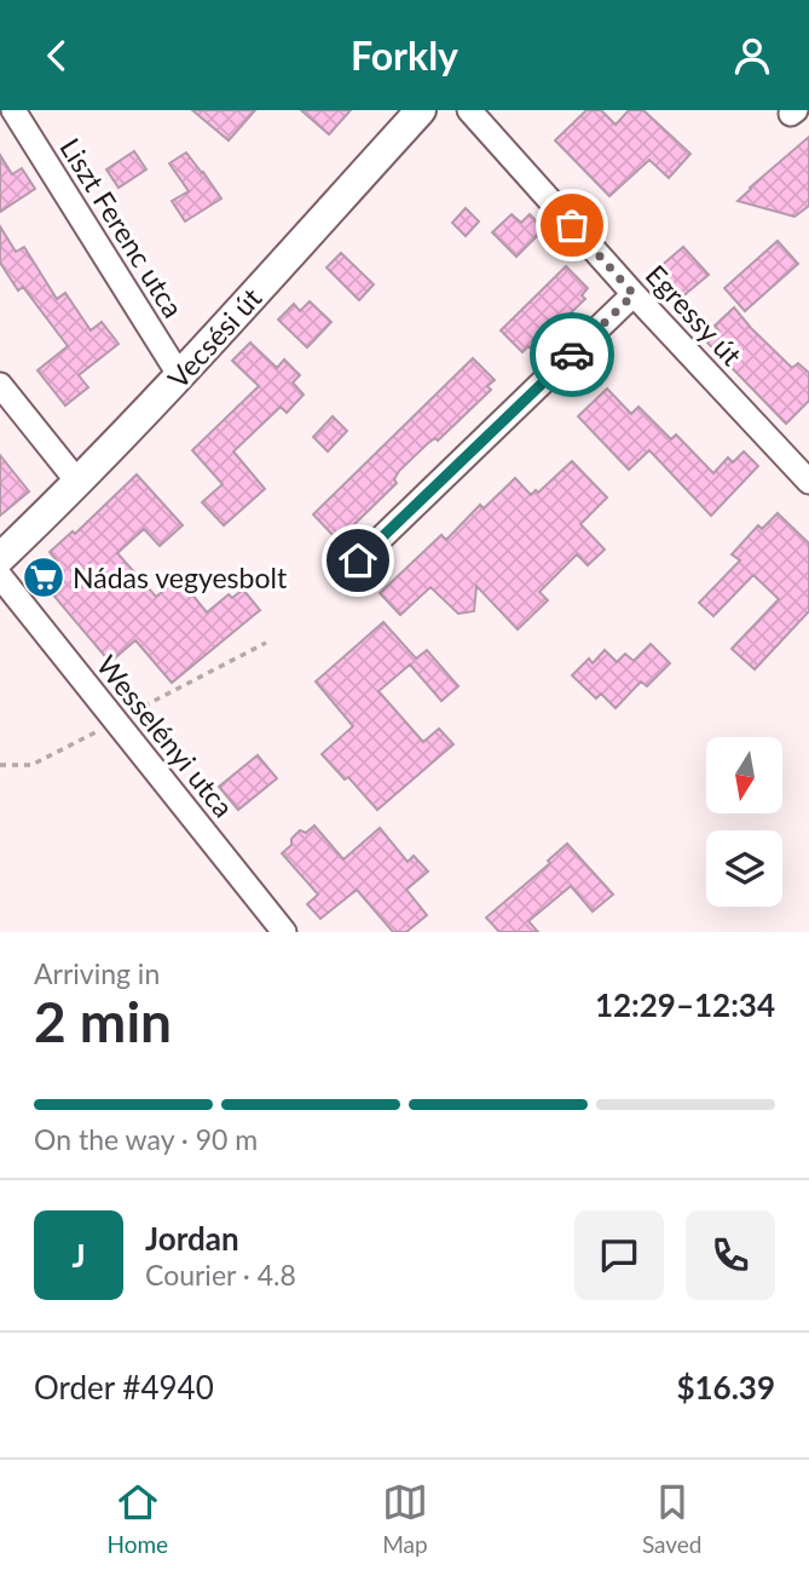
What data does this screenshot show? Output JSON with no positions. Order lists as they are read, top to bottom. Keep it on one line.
{"streets":{"main road":["Vecsési út"],"street":["Liszt Ferenc utca","Egressy út","Wesselényi utca"]},"crossings":[["Liszt Ferenc utca","Vecsési út"]],"places":{"supermarket":["Nádas vegyesbolt"]},"north":"bottom","page":{"header":"Forkly","heading":["2 min","Arriving in","12:29–12:34"],"panel":["Jordan","Courier · 4.8","Order #4940","$16.39"],"bar":"On the way · 90 m","round":"J","tabs":["Home","Map","Saved"]}}
